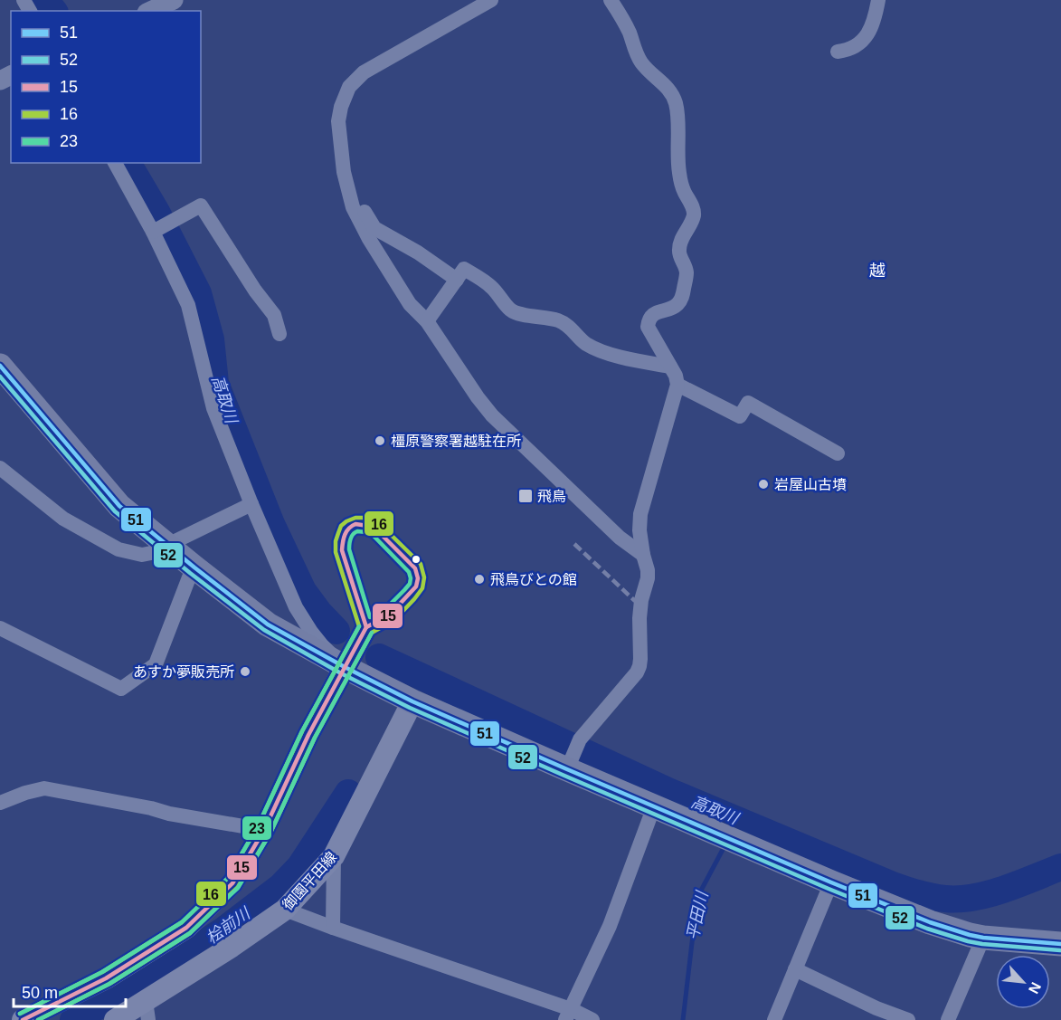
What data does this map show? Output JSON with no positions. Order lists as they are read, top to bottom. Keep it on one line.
{"streets":{"main road":["御園平田線"]},"districts":["越"],"water":["高取川","平田川","桧前川"],"places":{"other":["橿原警察署越駐在所","岩屋山古墳","飛鳥びとの館","あすか夢販売所"],"transit":["飛鳥"]},"lines":["transit line 51","transit line 52","transit line 16","transit line 15","transit line 23"],"legend":["51","52","15","16","23"],"scale_bar":"50 m","north":"bottom right"}
